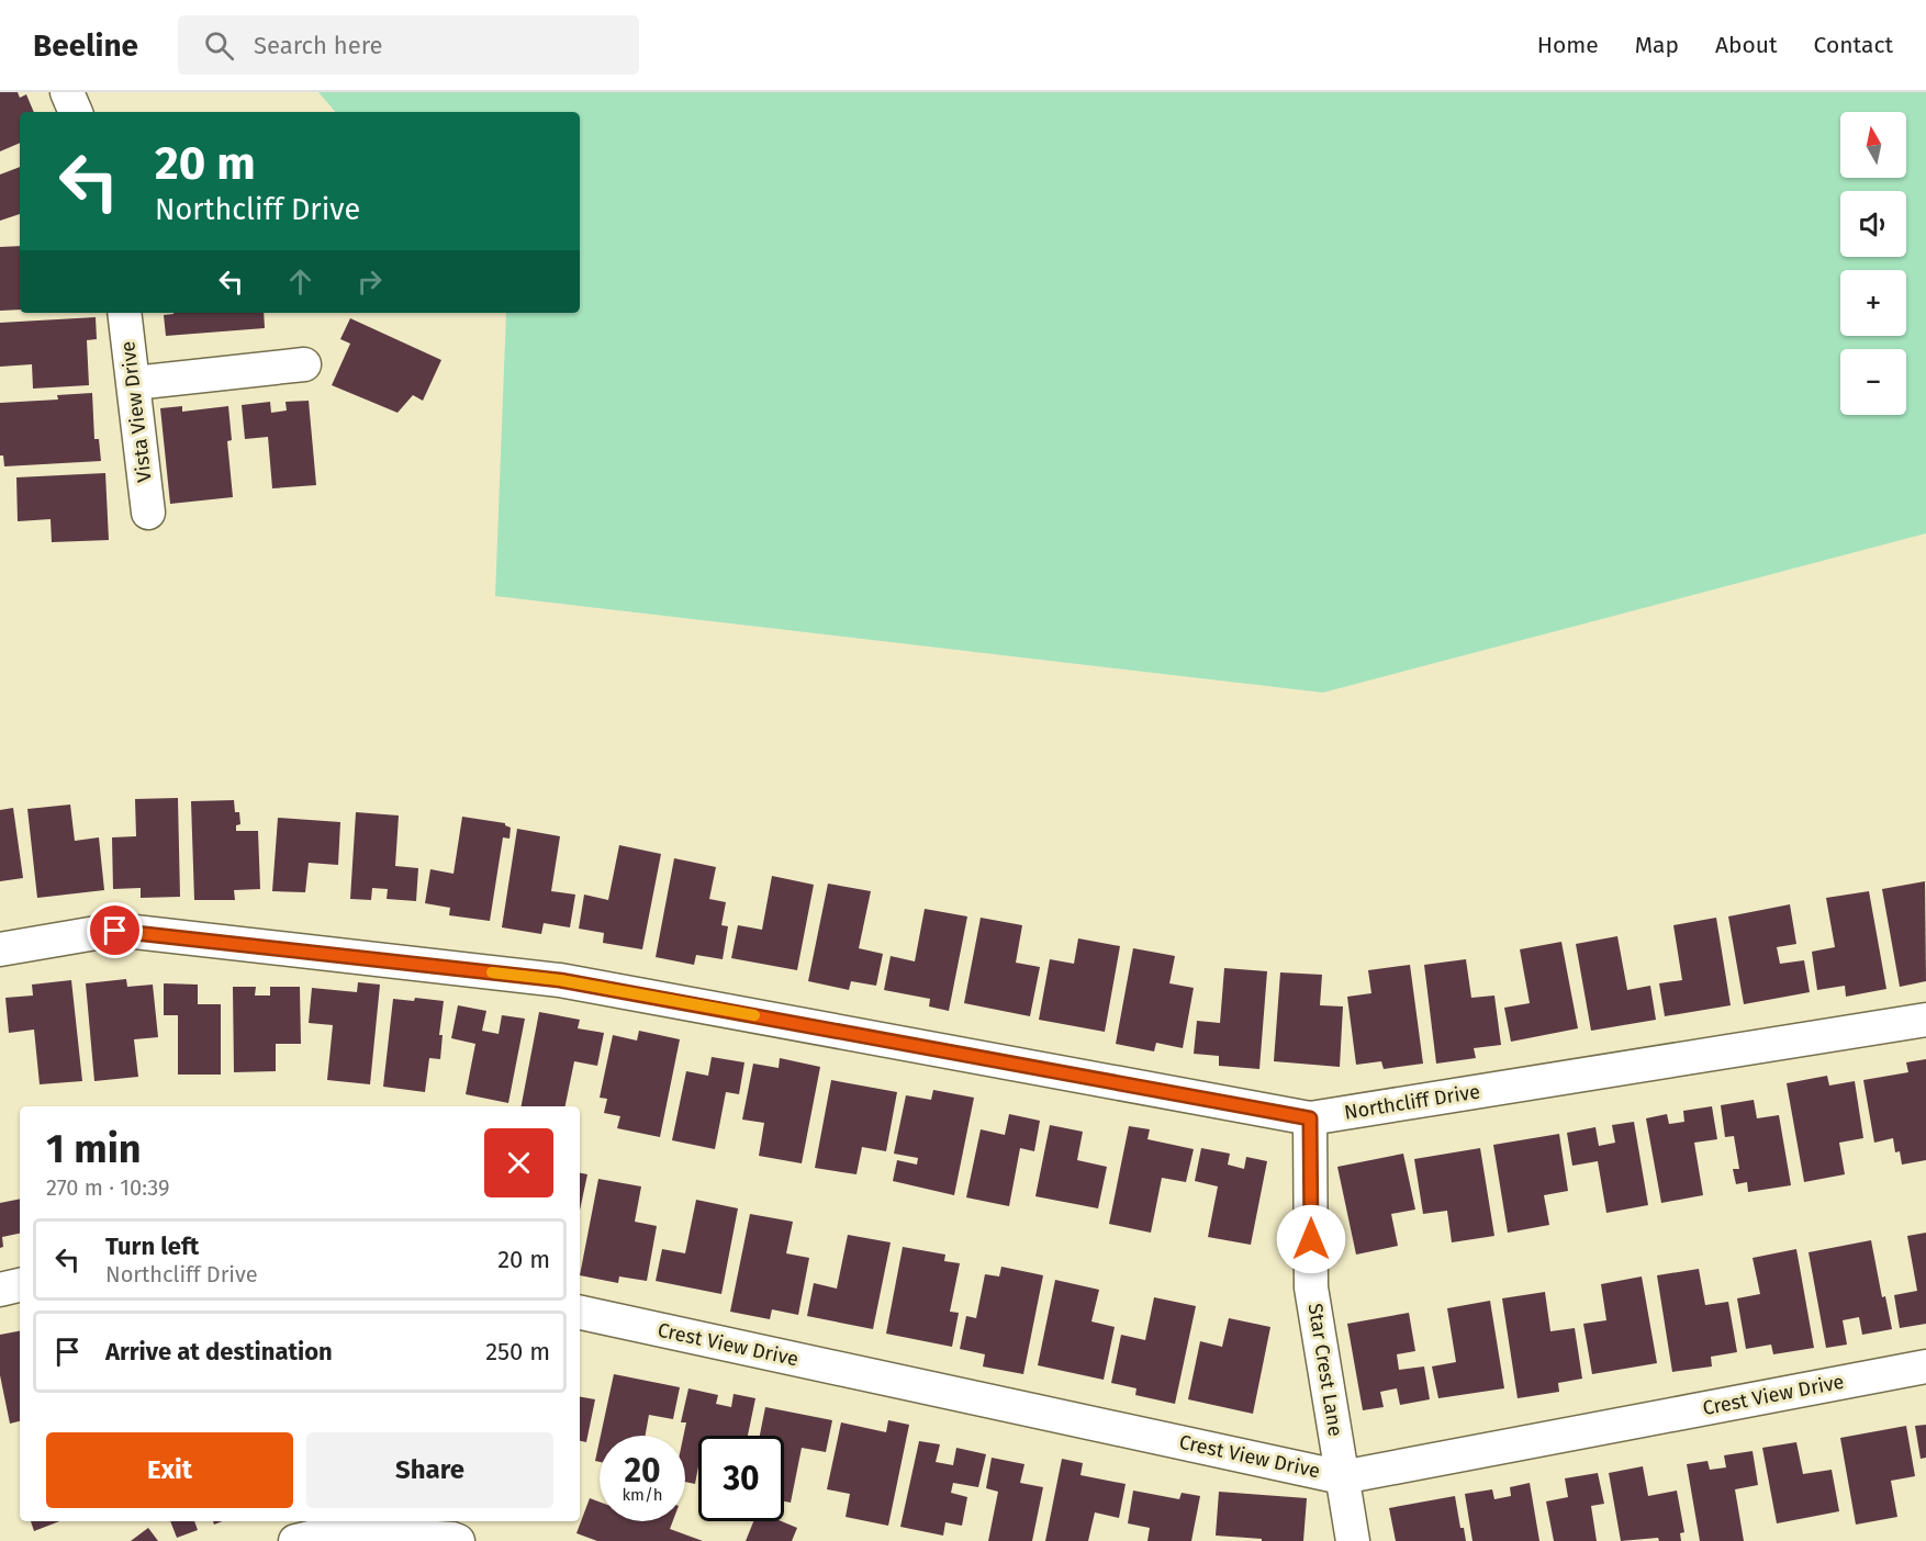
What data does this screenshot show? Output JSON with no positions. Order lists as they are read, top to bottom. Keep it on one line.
{"streets":{"street":["Vista View Drive","Northcliff Drive","Crest View Drive","Star Crest Lane"]},"crossings":[["Northcliff Drive","Star Crest Lane"],["Crest View Drive","Star Crest Lane"]],"north":"top","page":{"header":"Beeline","search":"Search here","nav":["Home","Map","About","Contact"],"map_buttons":["+","−"],"turn":["20 m","Northcliff Drive"],"heading":["1 min","270 m · 10:39"],"list":[{"name":"Turn left","note":"Northcliff Drive","value":"20 m"},{"name":"Arrive at destination","value":"250 m"}],"buttons":["Exit","Share"],"speed":"20 km/h","limit":"30"}}
